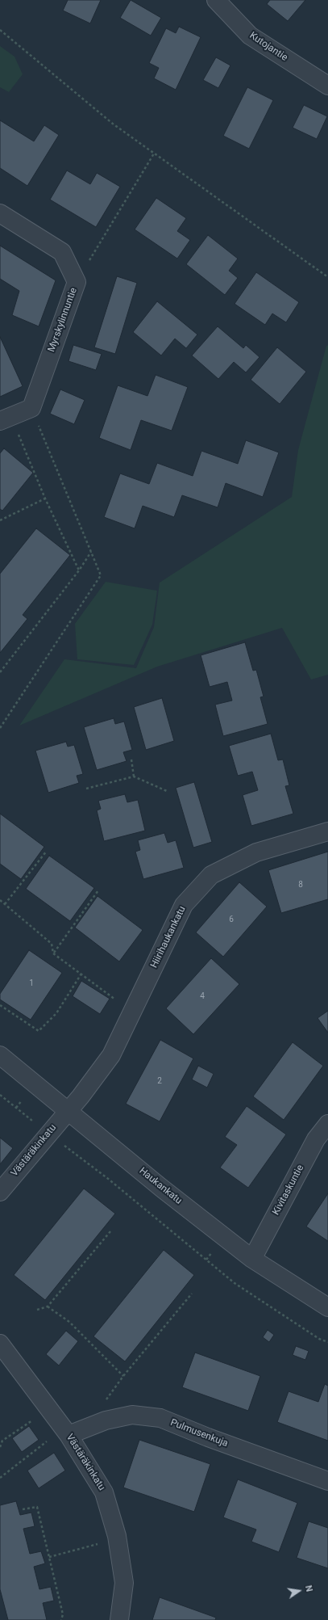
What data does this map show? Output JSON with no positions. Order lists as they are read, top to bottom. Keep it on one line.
{"streets":{"street":["Kutojantie","Myrskylinnuntie","Hiirihaukankatu","Västäräkinkatu","Haukankatu","Kivitaskuntie","Pulmusenkuja"]},"crossings":[["Hiirihaukankatu","Västäräkinkatu"],["Hiirihaukankatu","Haukankatu"],["Västäräkinkatu","Haukankatu"],["Västäräkinkatu","Pulmusenkuja"],["Haukankatu","Kivitaskuntie"]],"house_numbers":["8","6","1","4","2"],"north":"right"}
